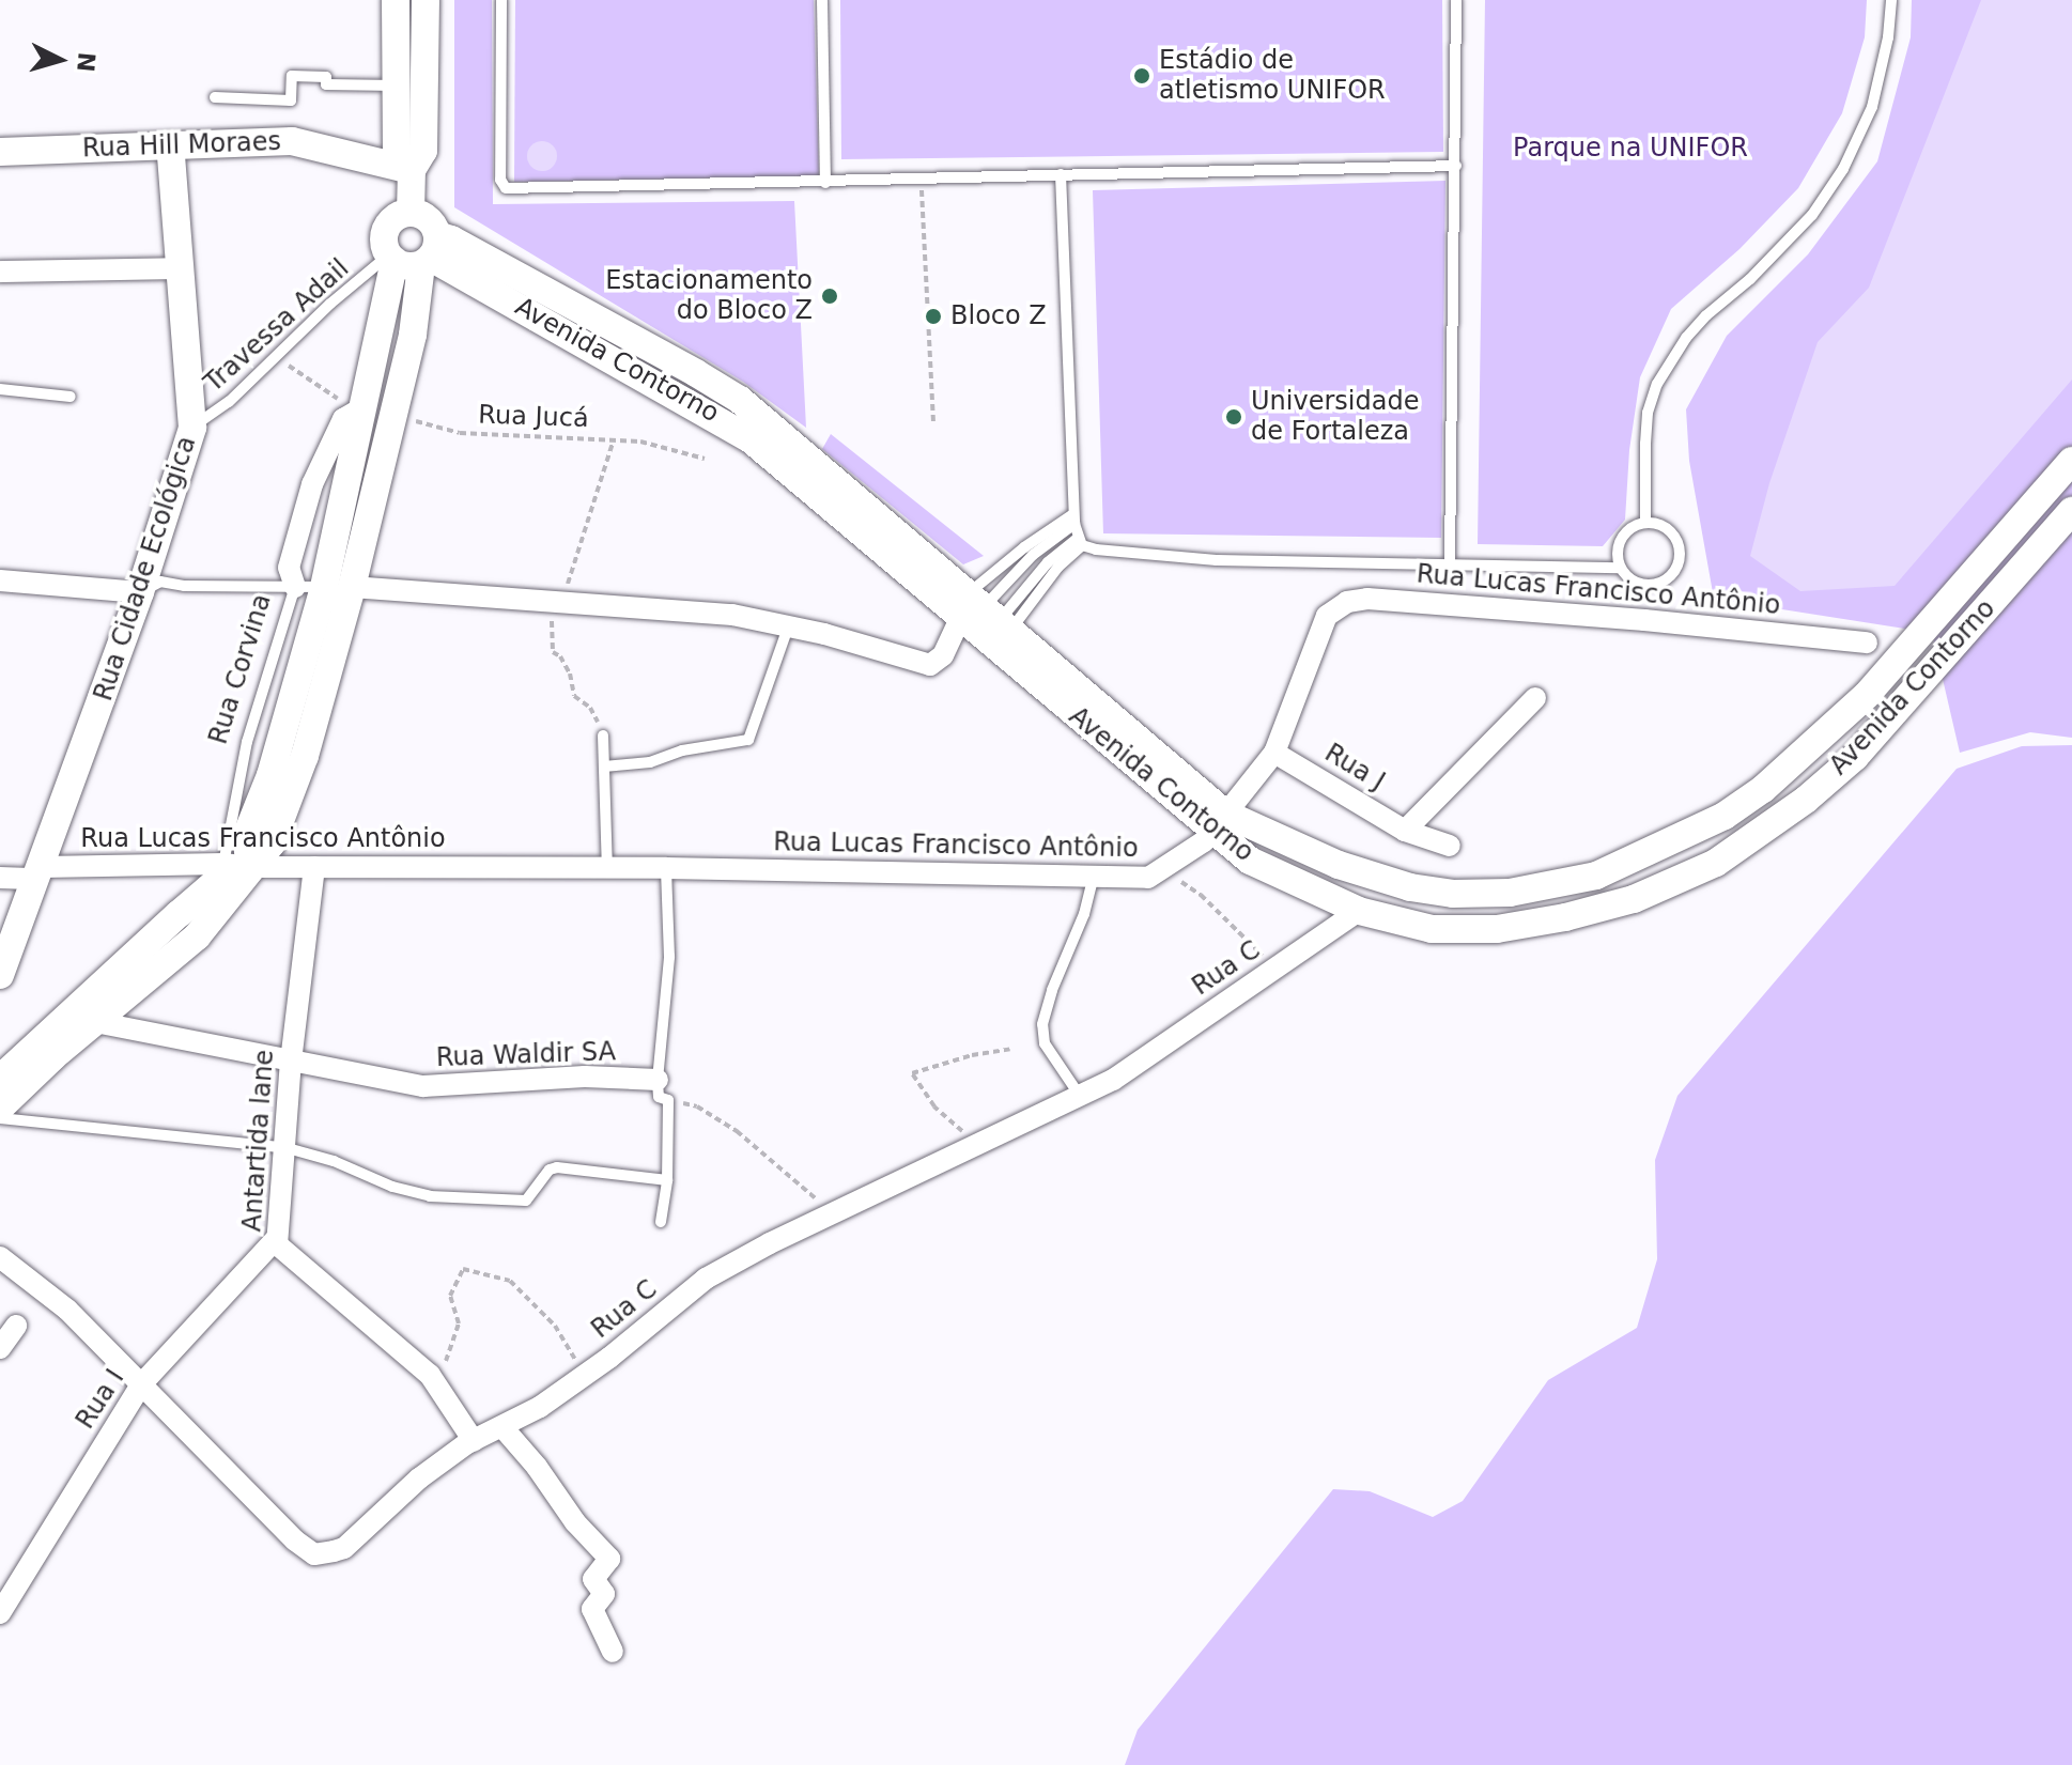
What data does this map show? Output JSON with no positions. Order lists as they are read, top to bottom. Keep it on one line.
{"streets":{"street":["Rua Hill Moraes","Avenida Contorno","Rua Cidade Ecológica","Rua Lucas Francisco Antônio","Rua Corvina","Rua J","Rua C","Rua Waldir SA","Antartida lane","Rua I"],"lane":["Travessa Adail"],"path":["Rua Jucá"]},"crossings":[["Rua Hill Moraes","Rua Cidade Ecológica"],["Travessa Adail","Avenida Contorno"],["Travessa Adail","Rua Cidade Ecológica"],["Avenida Contorno","Rua Lucas Francisco Antônio"],["Avenida Contorno","Rua C"],["Rua Cidade Ecológica","Rua Lucas Francisco Antônio"],["Rua Lucas Francisco Antônio","Rua Corvina"],["Rua Lucas Francisco Antônio","Rua J"],["Rua Lucas Francisco Antônio","Antartida lane"],["Rua C","Antartida lane"],["Rua C","Rua I"],["Rua Waldir SA","Antartida lane"],["Antartida lane","Rua I"]],"parks":["Parque na UNIFOR"],"places":["Estádio de atletismo UNIFOR","Estacionamento do Bloco Z","Bloco Z","Universidade de Fortaleza"],"north":"right"}
